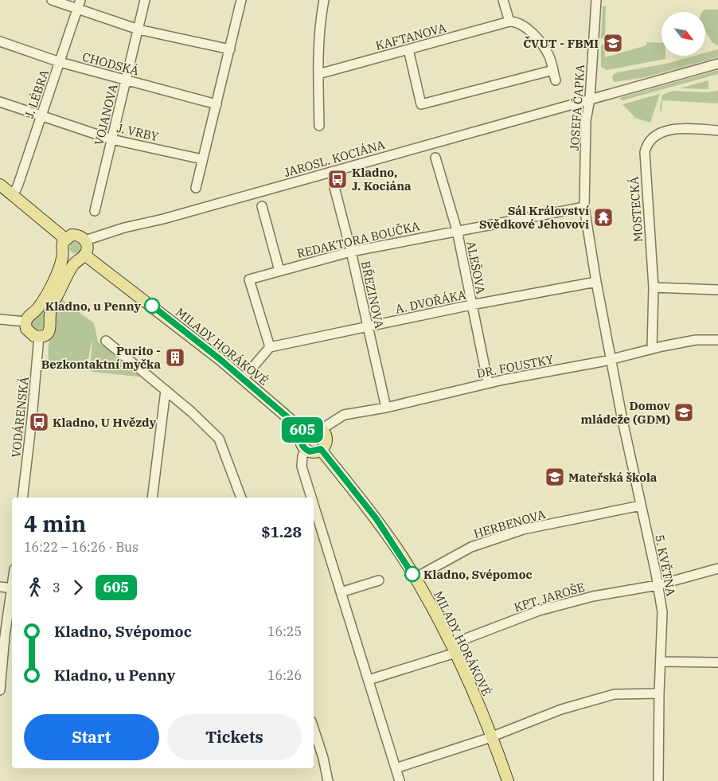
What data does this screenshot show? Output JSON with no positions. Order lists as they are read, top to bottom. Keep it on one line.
{"streets":{"main road":["MILADY HORÁKOVÉ"],"street":["KAFTANOVA","CHODSKÁ","J. LÉBRA","JOSEFA ČAPKA","VOJANOVA","J. VRBY","JAROSL. KOCIÁNA","MOSTECKÁ","REDAKTORA BOUČKA","ALEŠOVA","BŘEZINOVA","A. DVOŘÁKA","DR. FOUSTKY","VODÁRENSKÁ","HERBENOVA","5. KVĚTNA","KPT. JAROŠE"]},"crossings":[["CHODSKÁ","J. LÉBRA"],["CHODSKÁ","VOJANOVA"],["J. LÉBRA","J. VRBY"],["JOSEFA ČAPKA","JAROSL. KOCIÁNA"],["JOSEFA ČAPKA","REDAKTORA BOUČKA"],["JOSEFA ČAPKA","A. DVOŘÁKA"],["JOSEFA ČAPKA","DR. FOUSTKY"],["JOSEFA ČAPKA","5. KVĚTNA"],["VOJANOVA","J. VRBY"],["MOSTECKÁ","DR. FOUSTKY"],["REDAKTORA BOUČKA","ALEŠOVA"],["REDAKTORA BOUČKA","BŘEZINOVA"],["REDAKTORA BOUČKA","A. DVOŘÁKA"],["ALEŠOVA","A. DVOŘÁKA"],["ALEŠOVA","DR. FOUSTKY"],["BŘEZINOVA","A. DVOŘÁKA"],["BŘEZINOVA","DR. FOUSTKY"],["MILADY HORÁKOVÉ","DR. FOUSTKY"],["MILADY HORÁKOVÉ","HERBENOVA"],["MILADY HORÁKOVÉ","KPT. JAROŠE"],["DR. FOUSTKY","5. KVĚTNA"],["HERBENOVA","5. KVĚTNA"],["5. KVĚTNA","KPT. JAROŠE"]],"places":{"school or university":["ČVUT - FBMI","Domov mládeže (GDM)","Mateřská škola"],"bus stop":["Kladno, J. Kociána","Kladno, U Hvězdy"],"temple":["Sál Království Svědkové Jehovovi"],"other":["Kladno, u Penny","Kladno, Svépomoc"],"building":["Purito - Bezkontaktní myčka"]},"lines":["bus line 605"],"north":"bottom right","page":{"on_map":"605","heading":["4 min","16:22 – 16:26 · Bus","$1.28"],"legs":["3","605"],"list":[{"name":"Kladno, Svépomoc","value":"16:25"},{"name":"Kladno, u Penny","value":"16:26"}],"buttons":["Start","Tickets"]}}
